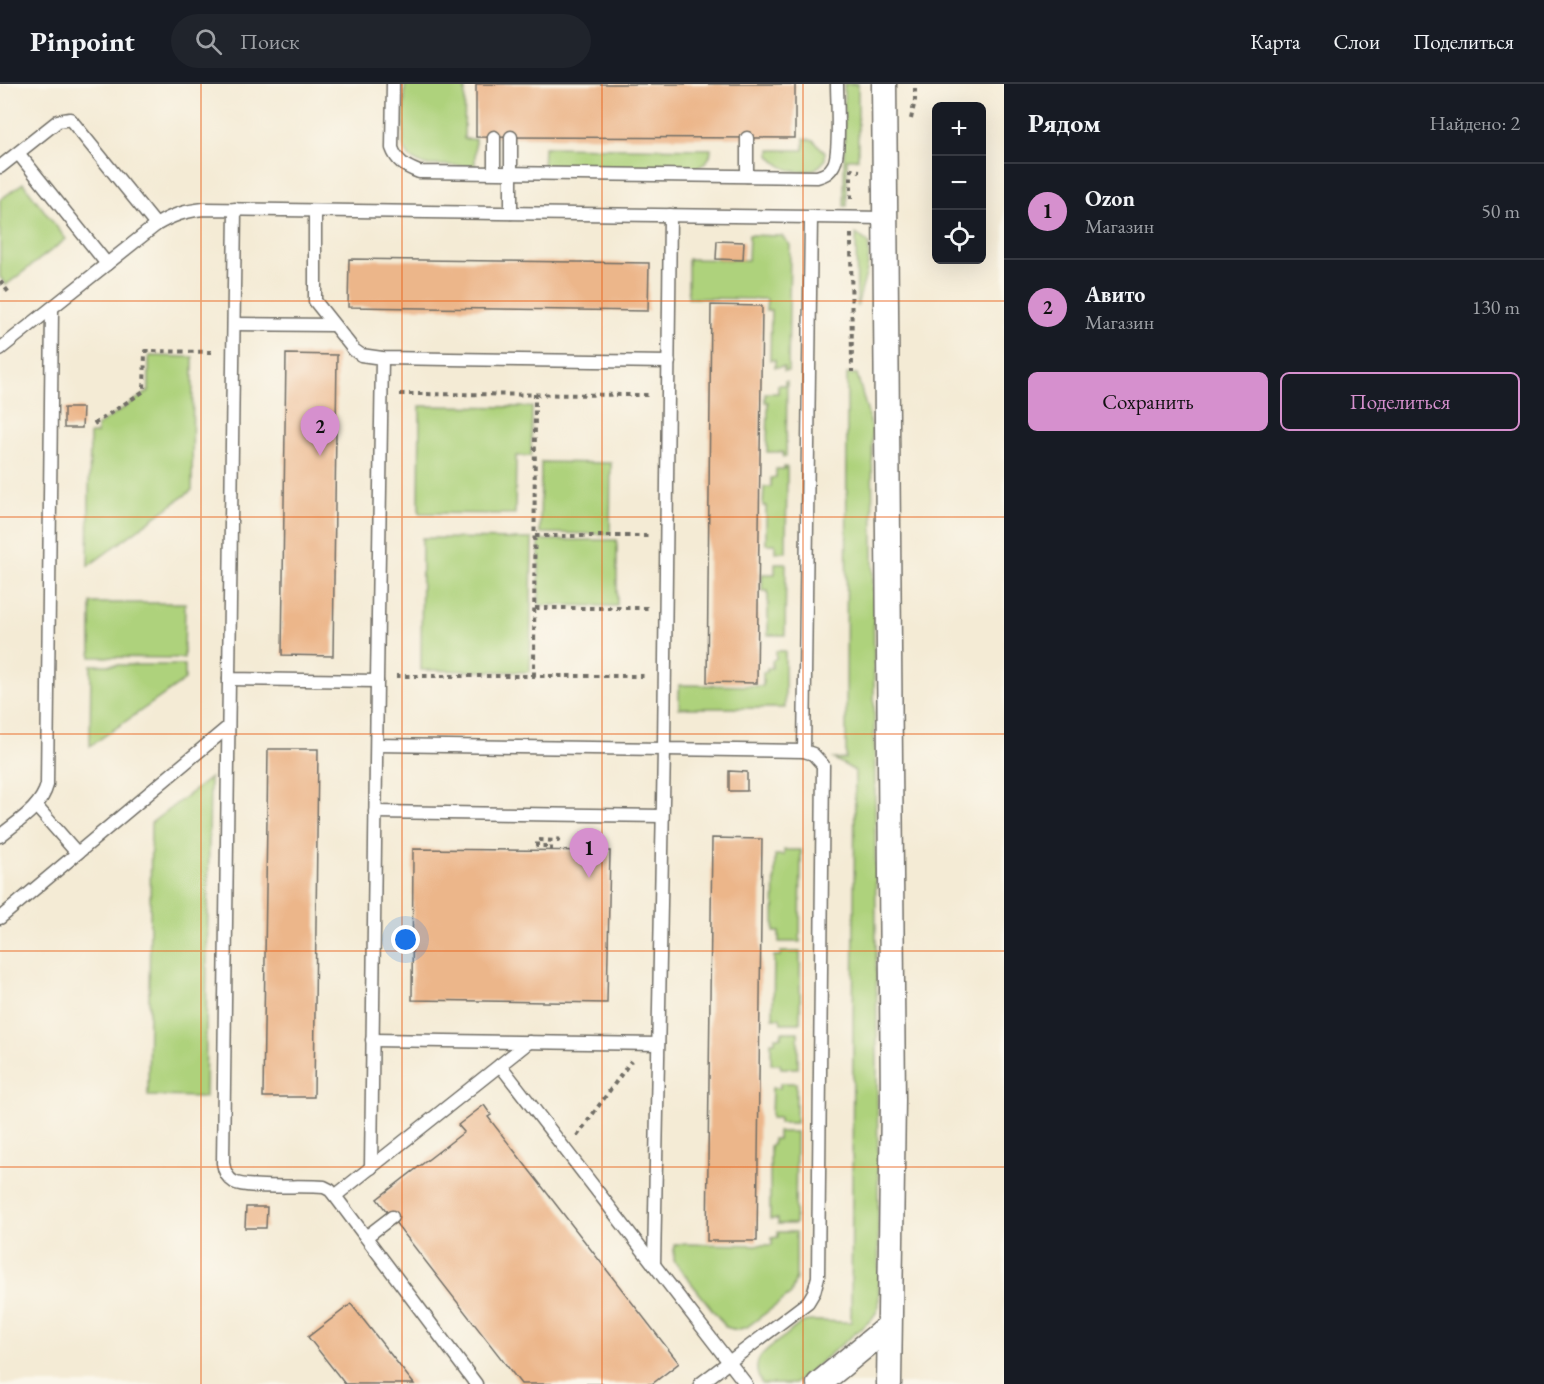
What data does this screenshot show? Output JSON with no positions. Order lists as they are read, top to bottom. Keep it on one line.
{"page":{"header":"Pinpoint","search":"Поиск","nav":["Карта","Слои","Поделиться"],"heading":["Рядом","Найдено: 2"],"map_buttons":["+","−"],"list":[{"mark":"1","name":"Ozon","note":"Магазин","value":"50 m"},{"mark":"2","name":"Авито","note":"Магазин","value":"130 m"}],"buttons":["Сохранить","Поделиться"],"pins":["2","1"]}}
